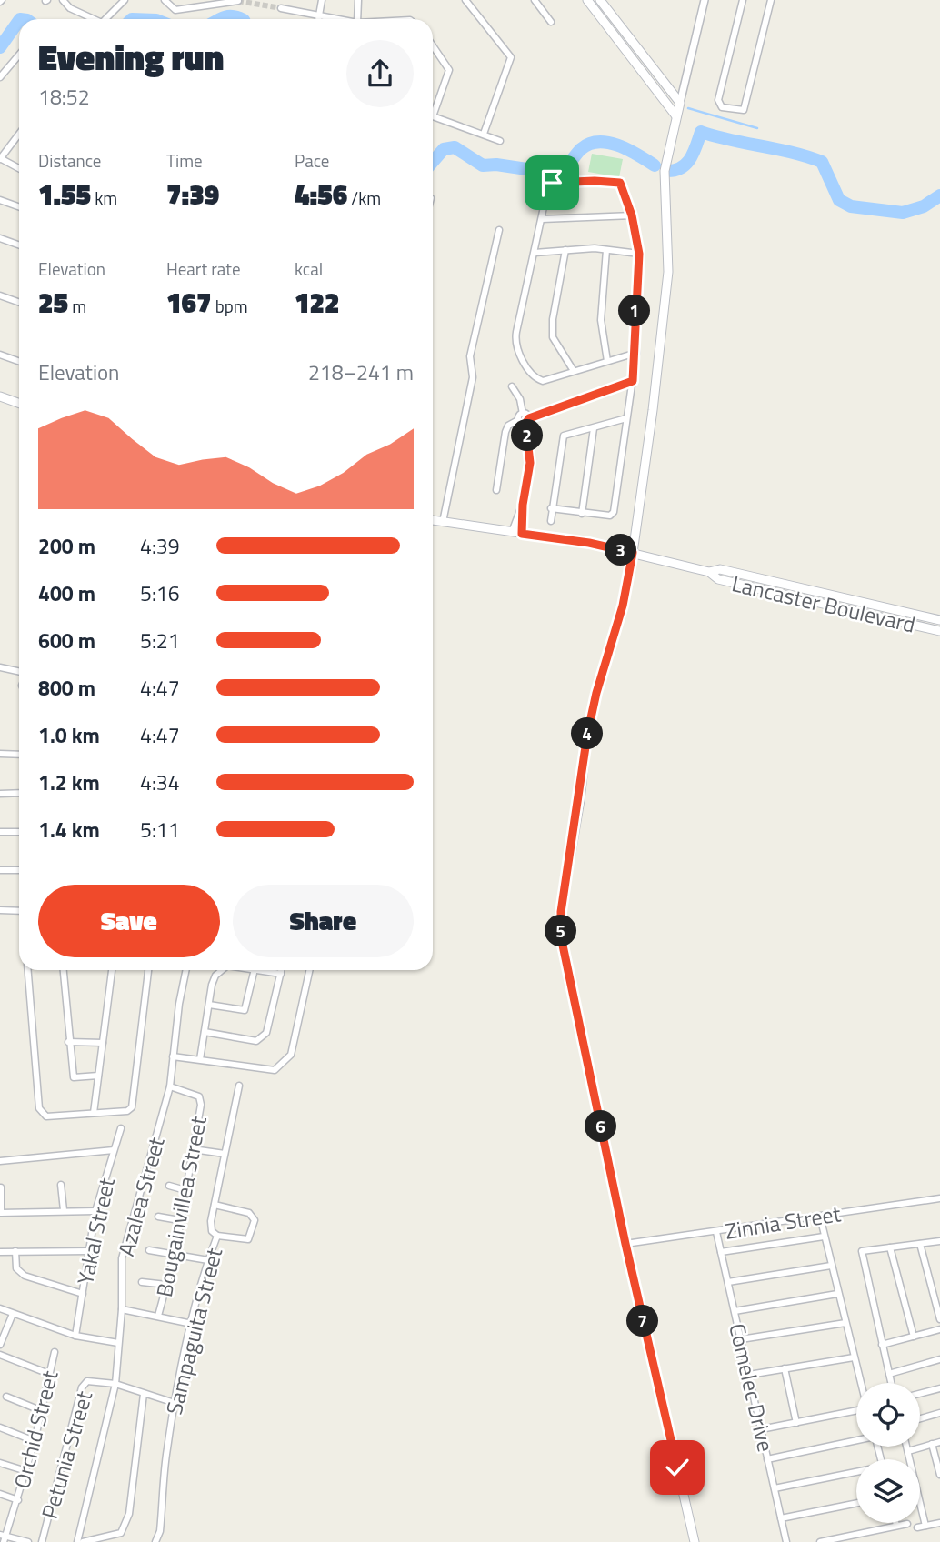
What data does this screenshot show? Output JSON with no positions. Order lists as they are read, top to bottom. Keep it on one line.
{"streets":{"main road":["Lancaster Boulevard"],"street":["Azalea Street","Bougainvillea Street","Zinnia Street","Yakal Street","Sampaguita Street","Comelec Drive","Orchid Street","Petunia Street"]},"crossings":[["Azalea Street","Bougainvillea Street"],["Azalea Street","Petunia Street"],["Zinnia Street","Comelec Drive"],["Sampaguita Street","Petunia Street"]],"page":{"heading":["Evening run","18:52"],"stats":[["Distance","1.55 km"],["Time","7:39"],["Pace","4:56 /km"],["Elevation","25 m"],["Heart rate","167 bpm"],["kcal","122"]],"pins":["1","2","3","4","5","6","7"],"chart":["Elevation","218–241 m"],"list":[{"name":"200 m","note":"4:39"},{"name":"400 m","note":"5:16"},{"name":"600 m","note":"5:21"},{"name":"800 m","note":"4:47"},{"name":"1.0 km","note":"4:47"},{"name":"1.2 km","note":"4:34"},{"name":"1.4 km","note":"5:11"}],"buttons":["Save","Share"]}}
